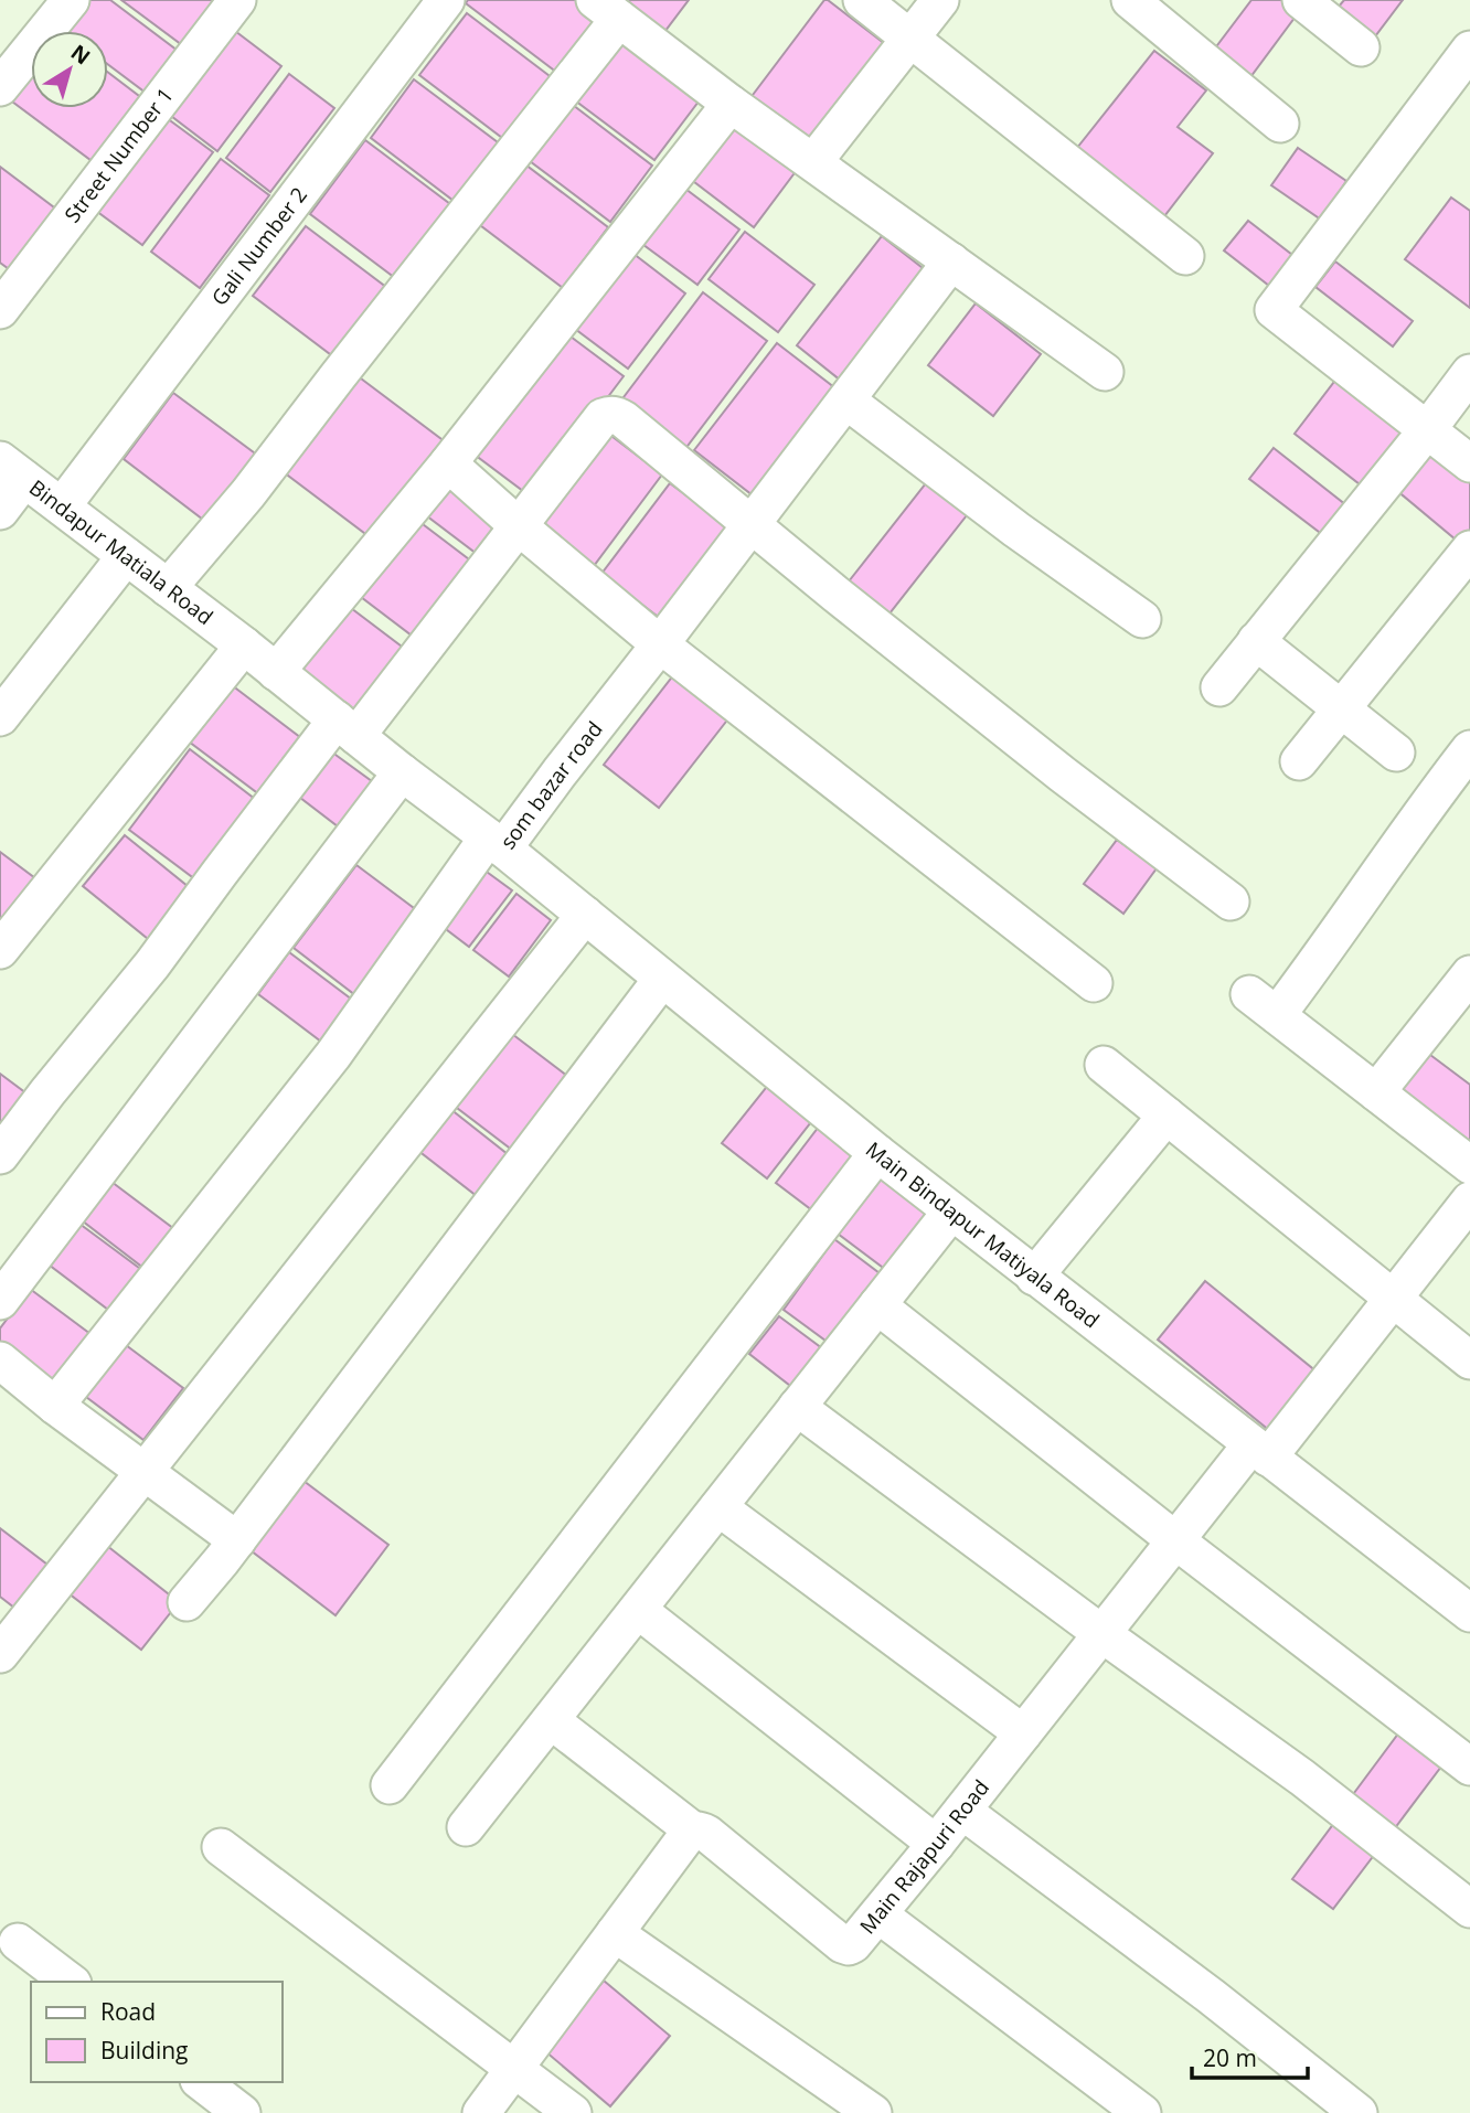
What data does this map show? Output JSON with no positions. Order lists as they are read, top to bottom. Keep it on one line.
{"streets":{"street":["Street Number 1","Gali Number 2","Bindapur Matiala Road","som bazar road","Main Bindapur Matiyala Road","Main Rajapuri Road"]},"crossings":[["Gali Number 2","Bindapur Matiala Road"],["Bindapur Matiala Road","som bazar road"],["som bazar road","Main Bindapur Matiyala Road"],["Main Bindapur Matiyala Road","Main Rajapuri Road"]],"legend":["Road","Building"],"scale_bar":"20 m","north":"top right"}
